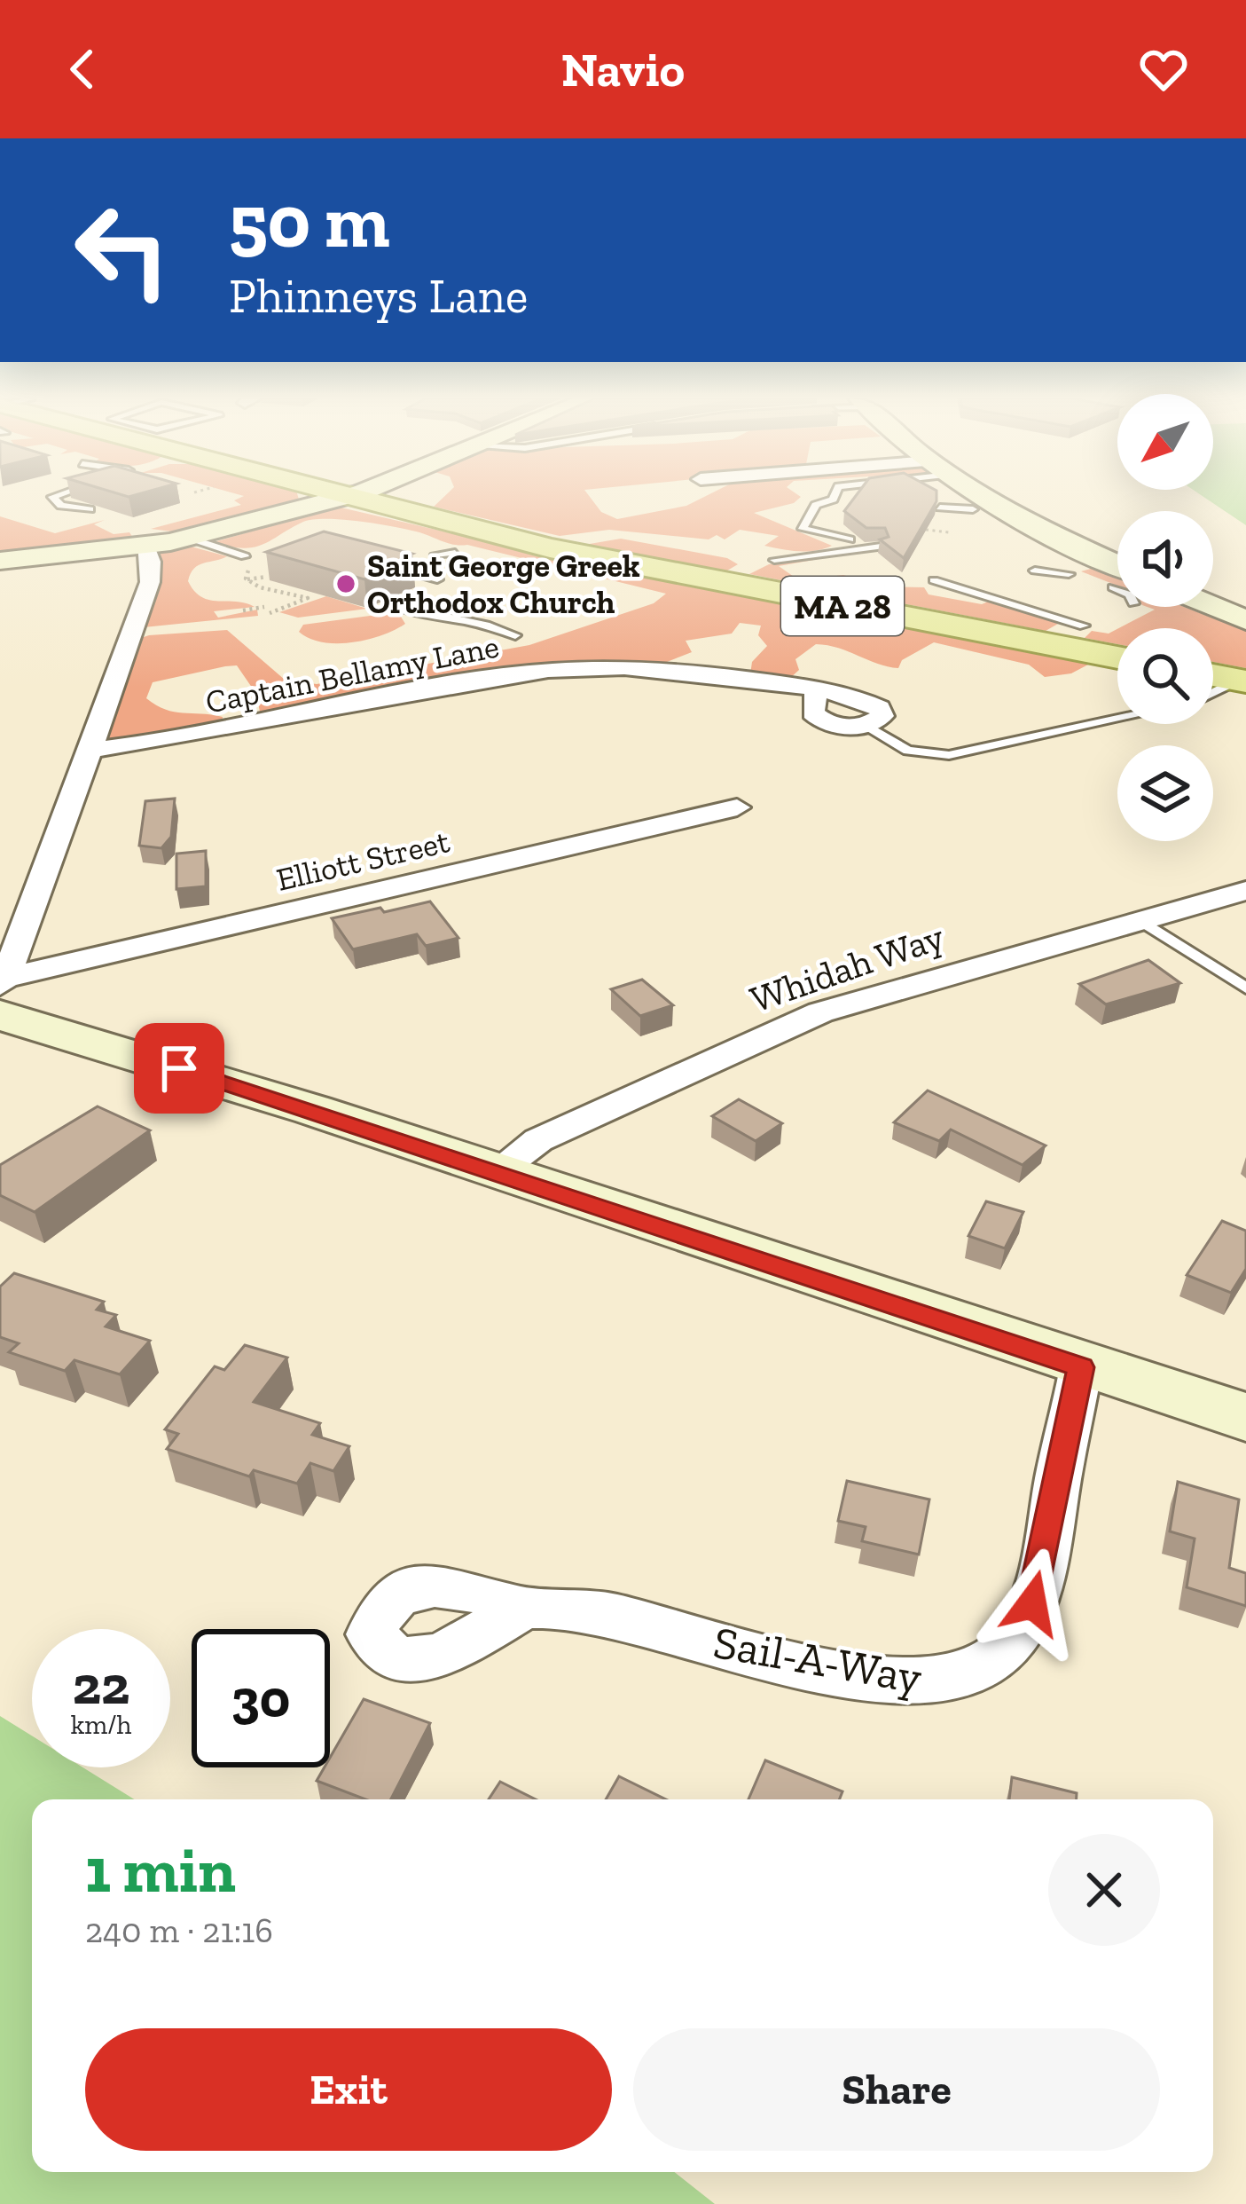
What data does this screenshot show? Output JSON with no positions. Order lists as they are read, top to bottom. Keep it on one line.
{"streets":{"main road":["MA 28"],"street":["Captain Bellamy Lane","Elliott Street","Whidah Way","Sail-A-Way"]},"places":["Saint George Greek Orthodox Church"],"north":"bottom left","page":{"header":"Navio","turn":["50 m","Phinneys Lane"],"speed":"22 km/h","limit":"30","heading":["1 min","240 m · 21:16"],"buttons":["Exit","Share"]}}
